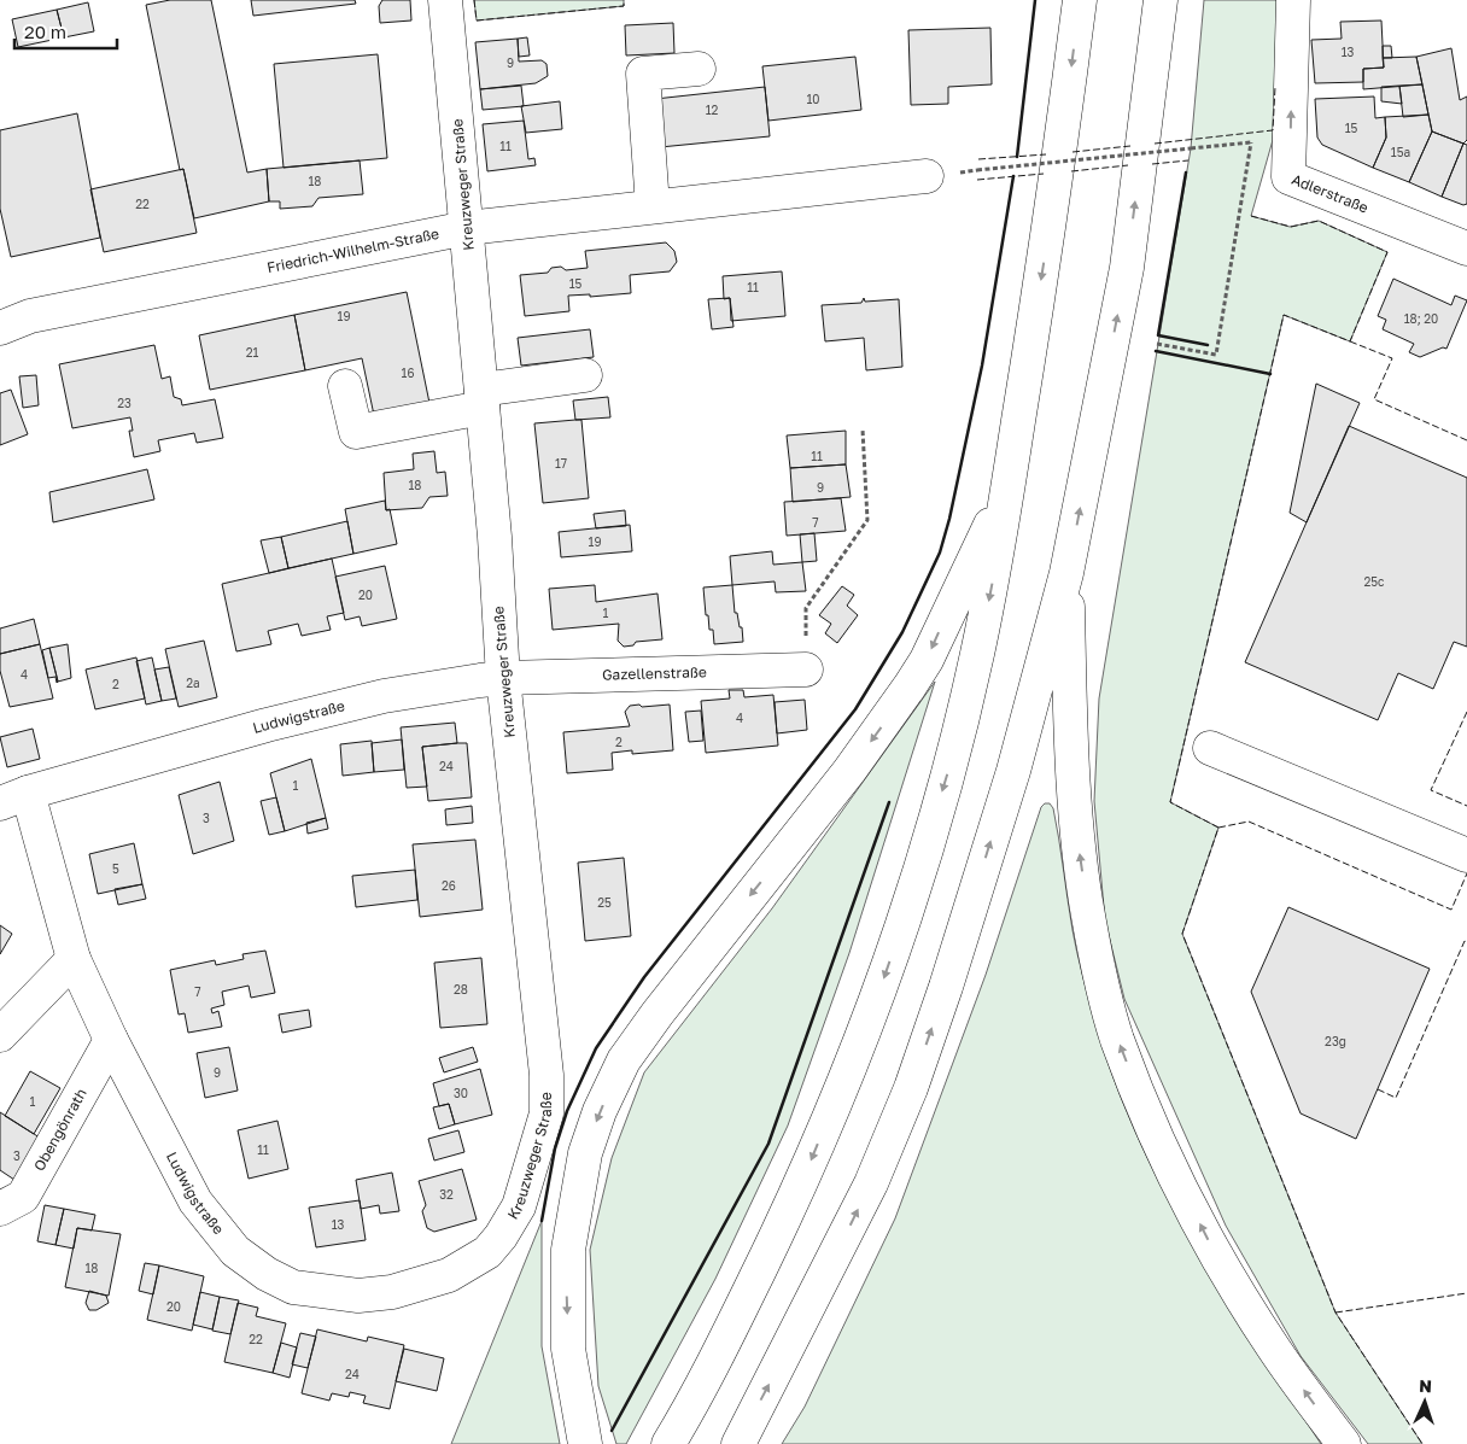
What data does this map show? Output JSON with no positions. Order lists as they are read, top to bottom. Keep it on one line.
{"streets":{"main road":["Kreuzweger Straße","Adlerstraße","Friedrich-Wilhelm-Straße","Gazellenstraße","Ludwigstraße","Obengönrath"]},"crossings":[["Kreuzweger Straße","Friedrich-Wilhelm-Straße"],["Kreuzweger Straße","Gazellenstraße"],["Kreuzweger Straße","Ludwigstraße"],["Gazellenstraße","Ludwigstraße"],["Ludwigstraße","Obengönrath"]],"house_numbers":["13","9","10","12","15","11","15a","18","22","15","11","19","18; 20","21","16","23","11","17","18","9","7","19","25c","20","1","4","2a","2","4","2","24","1","3","5","26","25","28","7","23g","9","30","1","11","3","32","13","18","20","22","24"],"scale_bar":"20 m","north":"top"}
